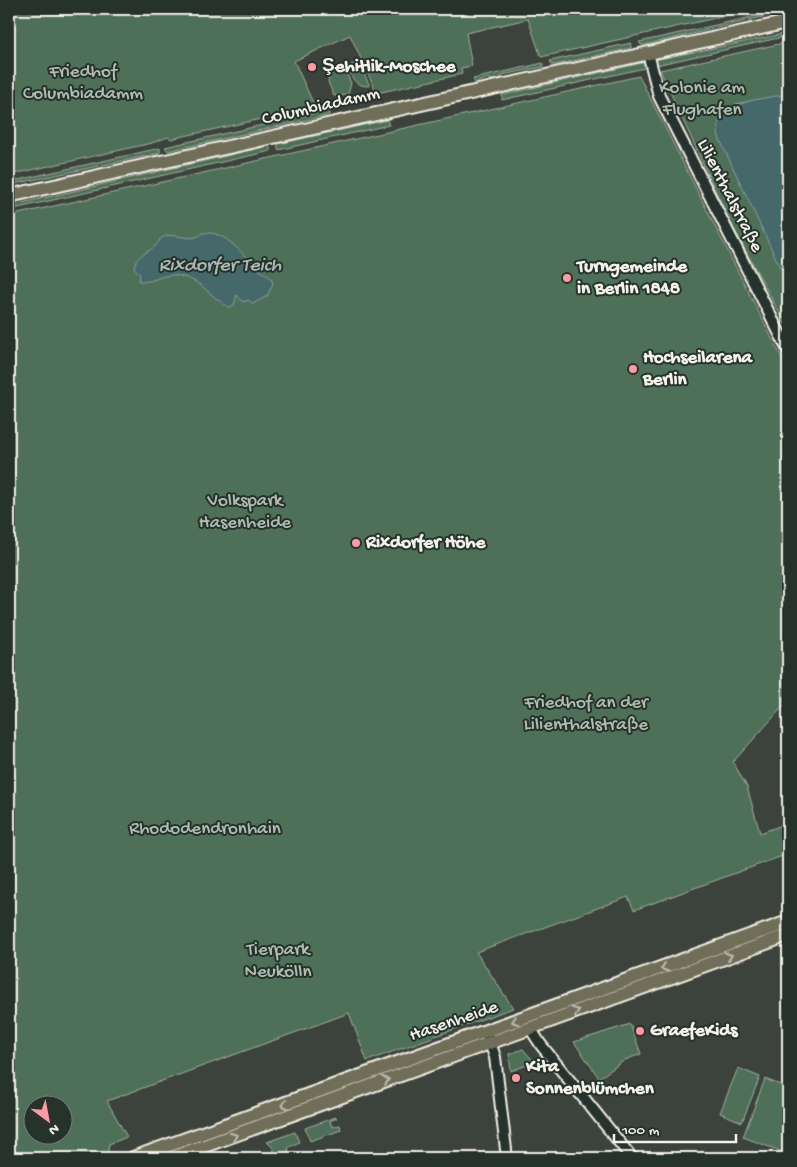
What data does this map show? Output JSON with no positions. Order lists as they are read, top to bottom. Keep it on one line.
{"streets":{"main road":["Columbiadamm","Hasenheide"],"street":["Lilienthalstraße"]},"crossings":[["Columbiadamm","Lilienthalstraße"]],"water":["Rixdorfer Teich"],"parks":["Friedhof Columbiadamm","Kolonie am Flughafen","Volkspark Hasenheide","Friedhof an der Lilienthalstraße","Rhododendronhain","Tierpark Neukölln"],"places":["Şehitlik-Moschee","Turngemeinde in Berlin 1848","Hochseilarena Berlin","Rixdorfer Höhe","GraefeKids","Kita Sonnenblümchen"],"scale_bar":"100 m","north":"bottom right"}
